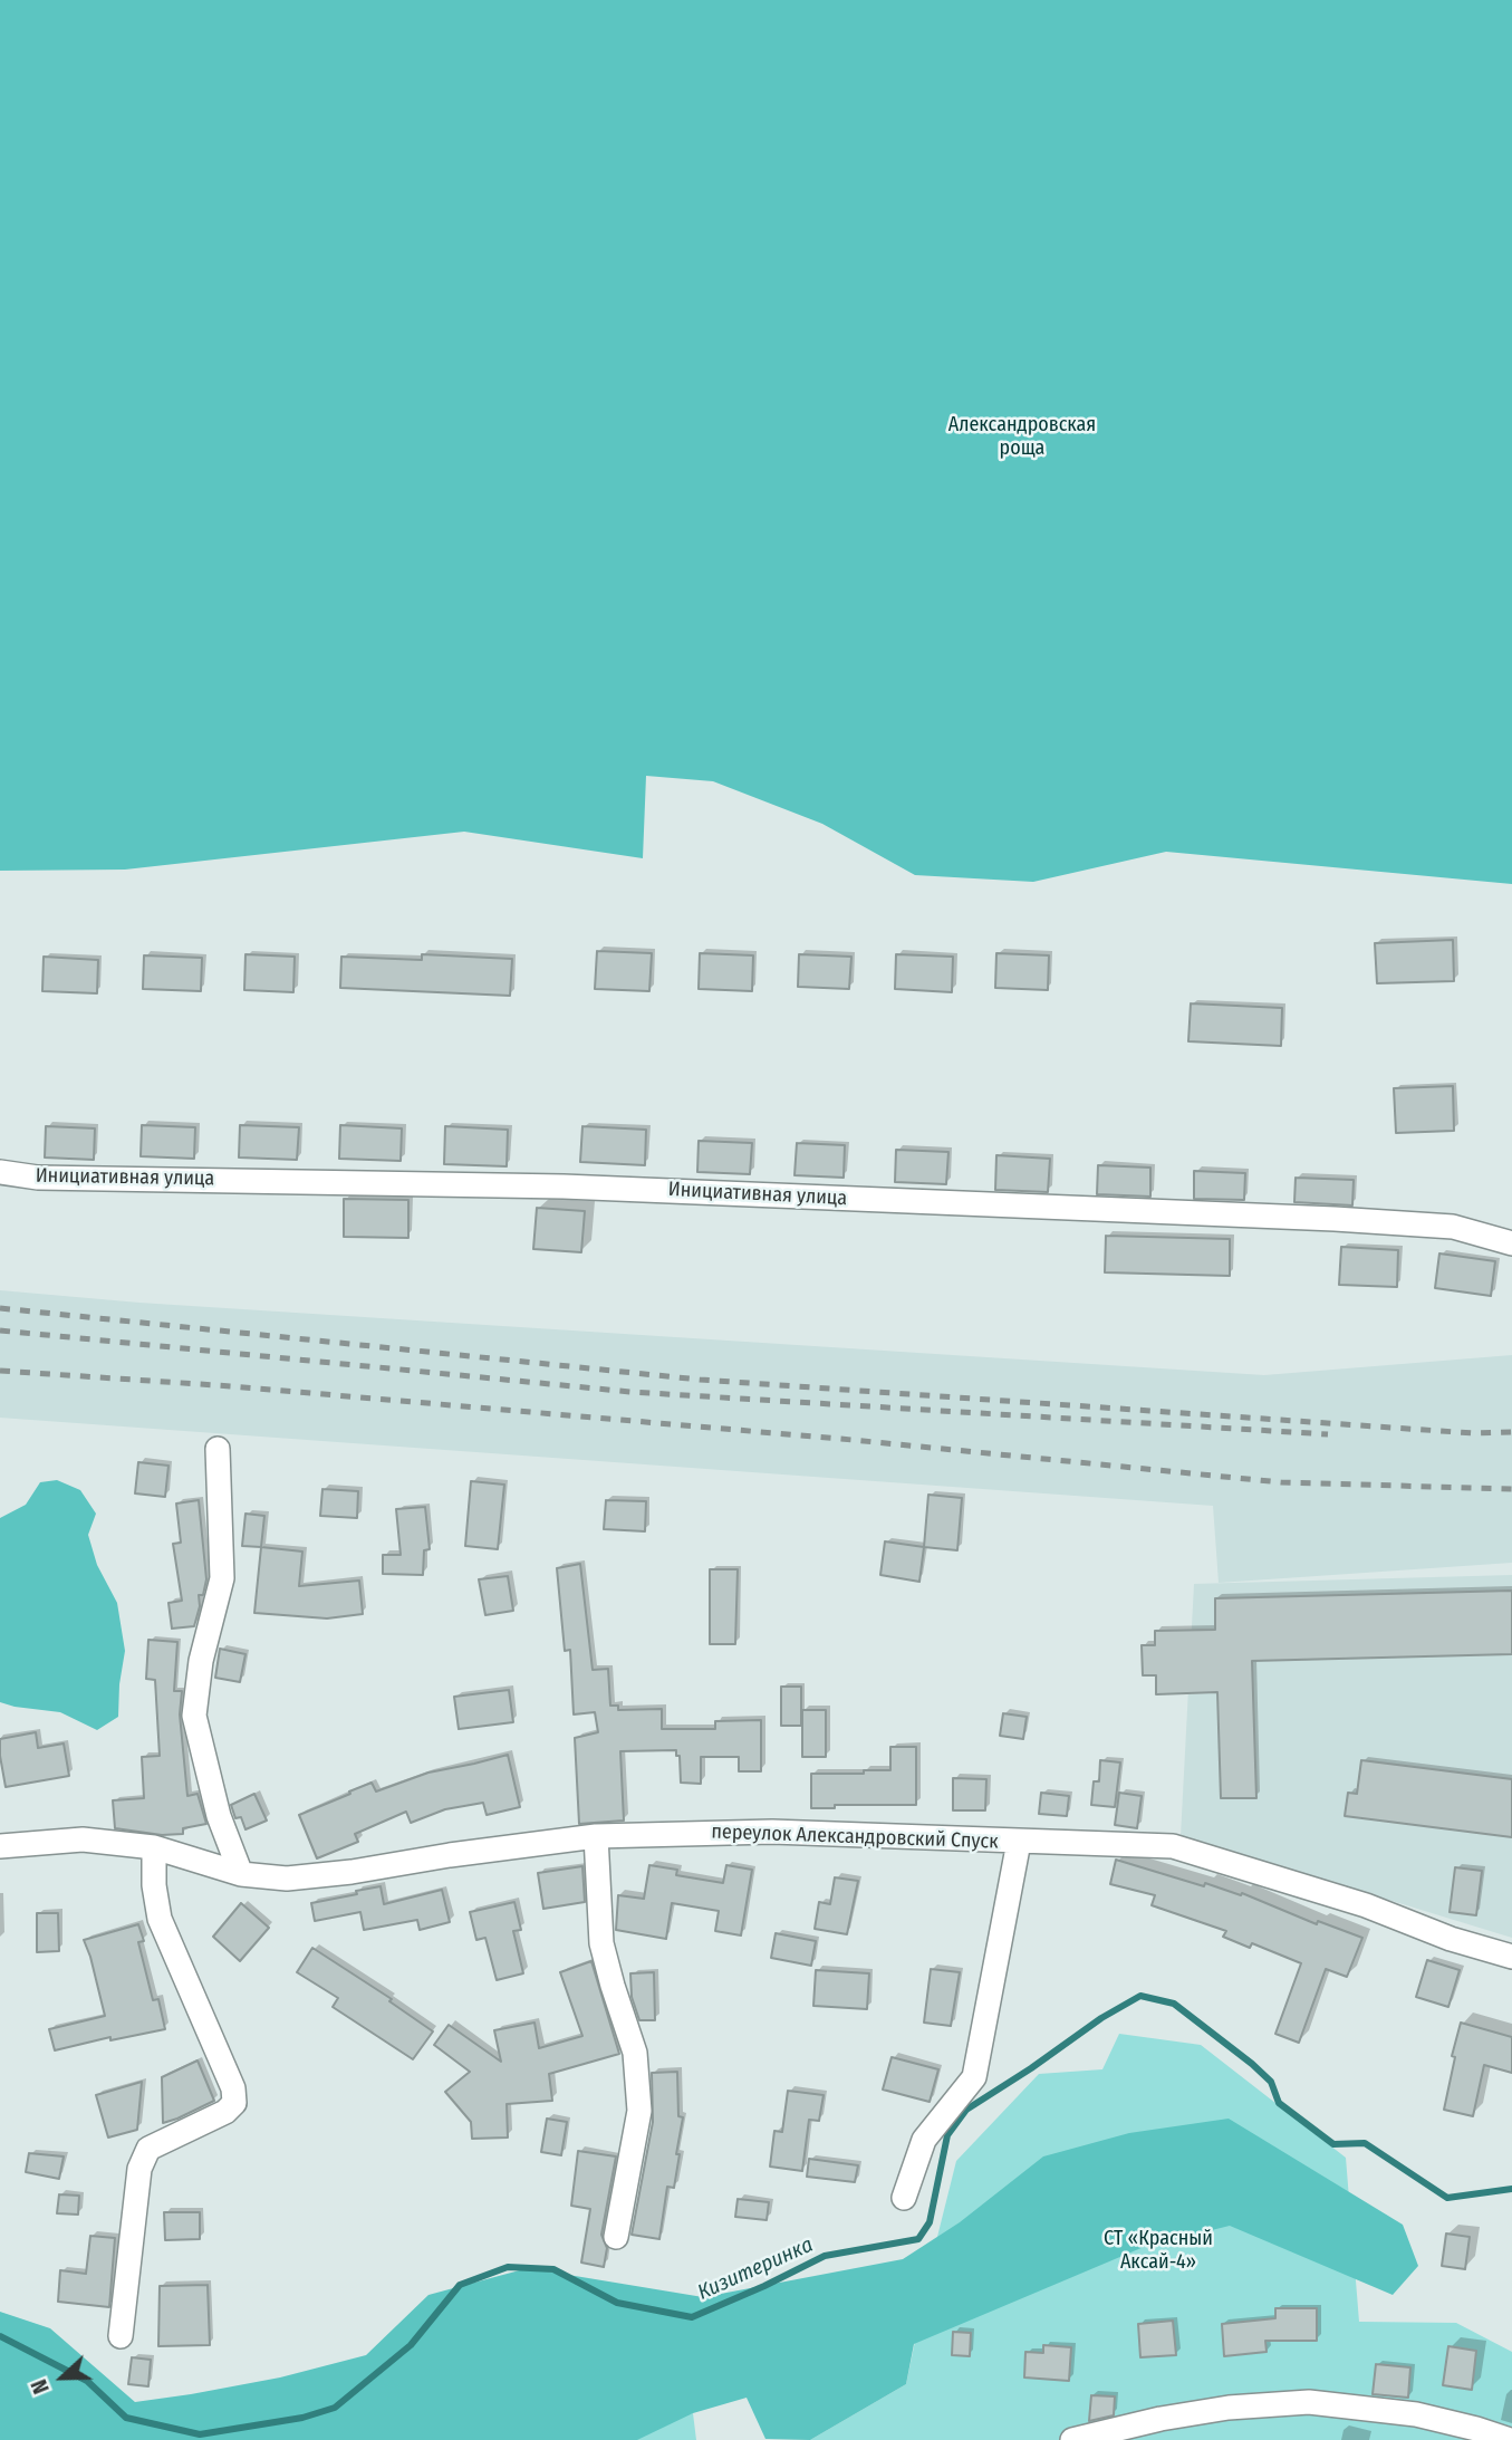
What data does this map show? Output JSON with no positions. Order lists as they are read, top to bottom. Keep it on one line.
{"streets":{"street":["Инициативная улица","переулок Александровский Спуск"]},"water":["Кизитеринка"],"parks":["Александровская роща","СТ «Красный Аксай-4»"],"north":"left"}
